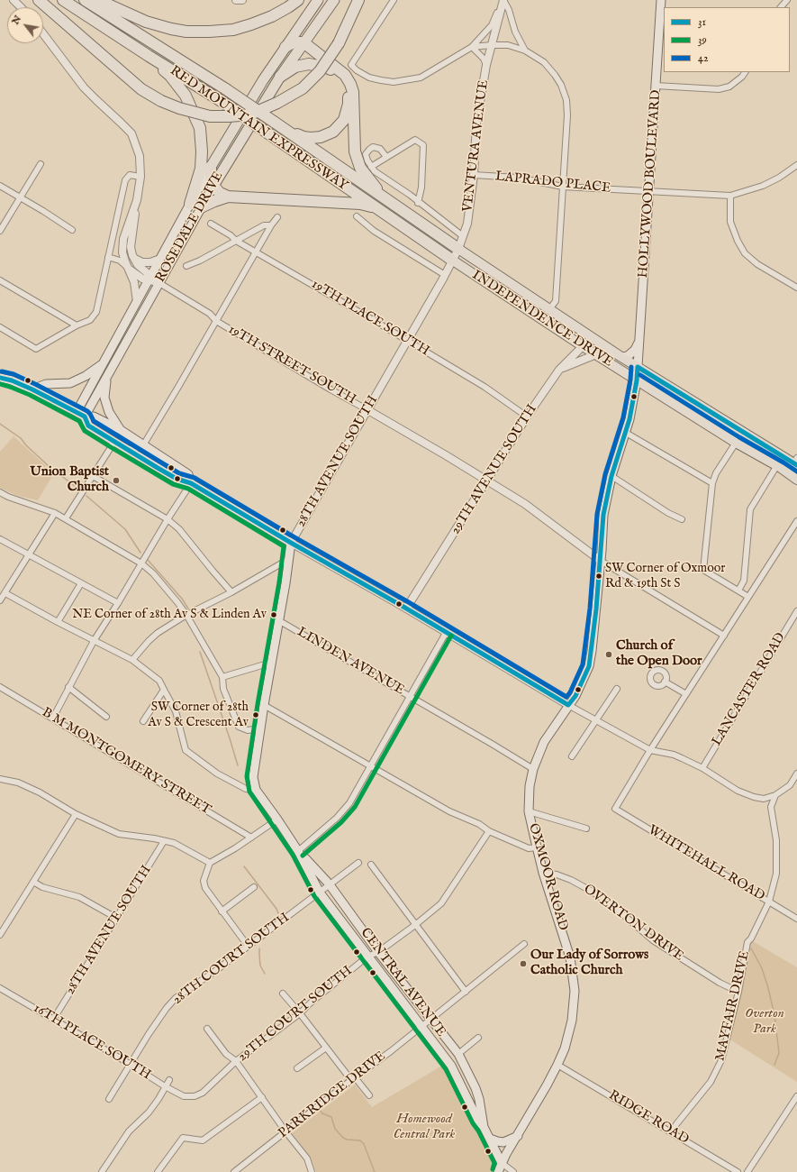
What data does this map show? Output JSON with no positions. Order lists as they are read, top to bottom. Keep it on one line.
{"streets":{"highway":["RED MOUNTAIN EXPRESSWAY","ROSEDALE DRIVE"],"main road":["HOLLYWOOD BOULEVARD","INDEPENDENCE DRIVE","28TH AVENUE SOUTH","OXMOOR ROAD","CENTRAL AVENUE"],"street":["VENTURA AVENUE","LAPRADO PLACE","19TH PLACE SOUTH","19TH STREET SOUTH","29TH AVENUE SOUTH","LINDEN AVENUE","LANCASTER ROAD","B M MONTGOMERY STREET","WHITEHALL ROAD","OVERTON DRIVE","28TH COURT SOUTH","MAYFAIR DRIVE","29TH COURT SOUTH","16TH PLACE SOUTH","PARKRIDGE DRIVE","RIDGE ROAD"]},"crossings":[["RED MOUNTAIN EXPRESSWAY","VENTURA AVENUE"],["RED MOUNTAIN EXPRESSWAY","INDEPENDENCE DRIVE"],["RED MOUNTAIN EXPRESSWAY","28TH AVENUE SOUTH"],["VENTURA AVENUE","LAPRADO PLACE"],["VENTURA AVENUE","INDEPENDENCE DRIVE"],["VENTURA AVENUE","28TH AVENUE SOUTH"],["LAPRADO PLACE","HOLLYWOOD BOULEVARD"],["HOLLYWOOD BOULEVARD","INDEPENDENCE DRIVE"],["HOLLYWOOD BOULEVARD","OXMOOR ROAD"],["ROSEDALE DRIVE","19TH STREET SOUTH"],["19TH PLACE SOUTH","28TH AVENUE SOUTH"],["19TH PLACE SOUTH","29TH AVENUE SOUTH"],["INDEPENDENCE DRIVE","28TH AVENUE SOUTH"],["INDEPENDENCE DRIVE","29TH AVENUE SOUTH"],["INDEPENDENCE DRIVE","OXMOOR ROAD"],["19TH STREET SOUTH","28TH AVENUE SOUTH"],["19TH STREET SOUTH","29TH AVENUE SOUTH"],["19TH STREET SOUTH","OXMOOR ROAD"],["28TH AVENUE SOUTH","LINDEN AVENUE"],["28TH AVENUE SOUTH","CENTRAL AVENUE"],["28TH AVENUE SOUTH","16TH PLACE SOUTH"],["LINDEN AVENUE","OXMOOR ROAD"],["WHITEHALL ROAD","MAYFAIR DRIVE"],["OXMOOR ROAD","OVERTON DRIVE"],["OXMOOR ROAD","CENTRAL AVENUE"],["OXMOOR ROAD","RIDGE ROAD"],["OVERTON DRIVE","MAYFAIR DRIVE"],["28TH COURT SOUTH","CENTRAL AVENUE"],["28TH COURT SOUTH","16TH PLACE SOUTH"],["CENTRAL AVENUE","29TH COURT SOUTH"],["CENTRAL AVENUE","PARKRIDGE DRIVE"],["MAYFAIR DRIVE","RIDGE ROAD"],["29TH COURT SOUTH","16TH PLACE SOUTH"]],"parks":["Overton Park","Homewood Central Park"],"places":["Union Baptist Church","SW Corner of Oxmoor Rd & 19th St S","NE Corner of 28th Av S & Linden Av","Church of the Open Door","SW Corner of 28th Av S & Crescent Av","Our Lady of Sorrows Catholic Church"],"lines":["transit line 31","transit line 42","transit line 39"],"legend":["31","39","42"],"north":"top left"}
